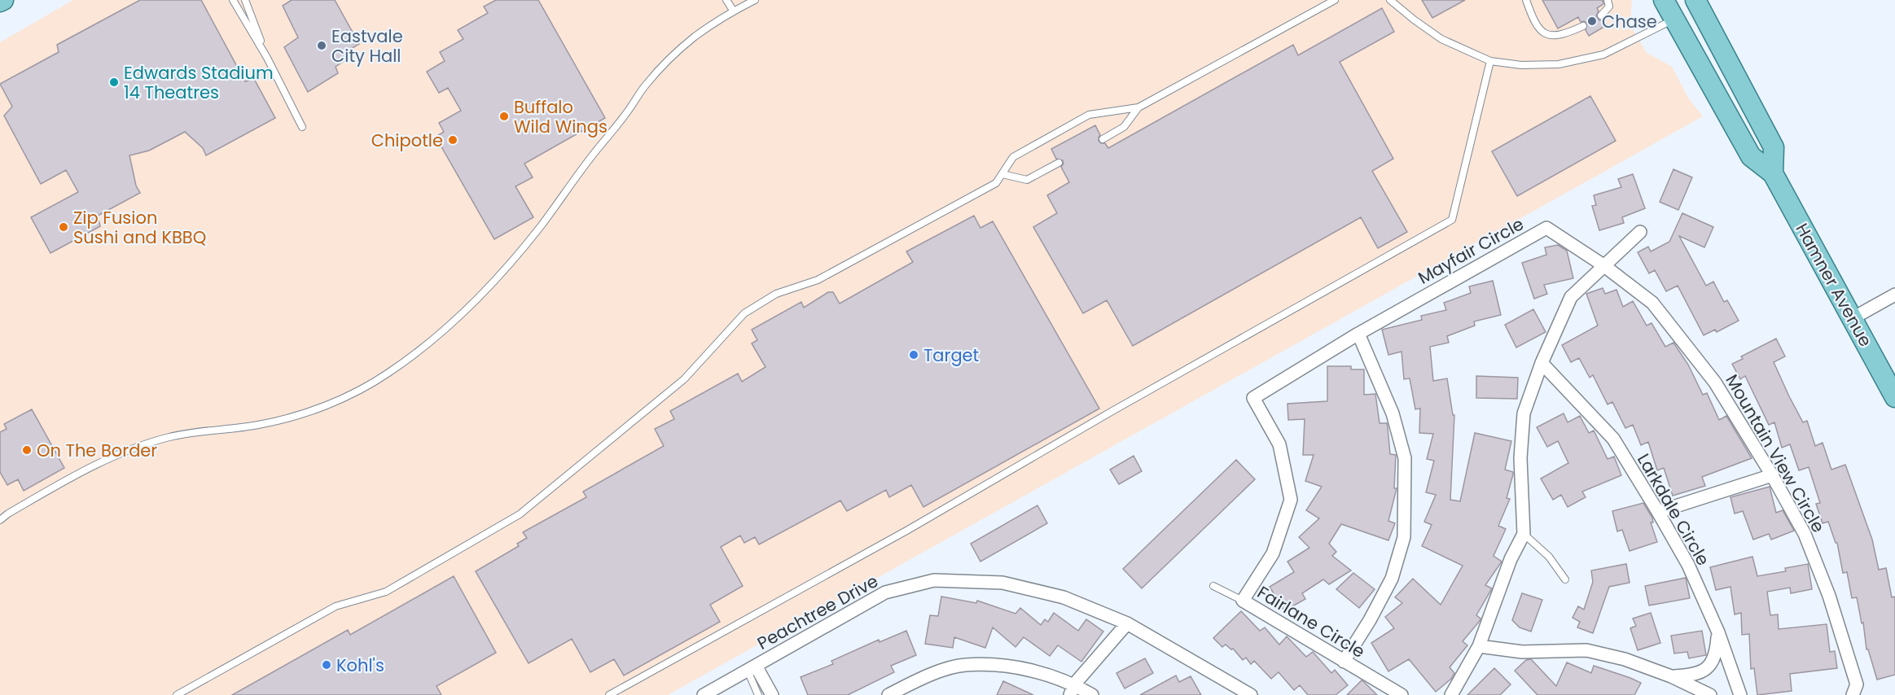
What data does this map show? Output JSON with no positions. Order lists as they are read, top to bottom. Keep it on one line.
{"streets":{"main road":["Hamner Avenue"],"street":["Mayfair Circle","Mountain View Circle","Larkdale Circle","Peachtree Drive","Fairlane Circle"]},"crossings":[["Mayfair Circle","Mountain View Circle"],["Mayfair Circle","Fairlane Circle"]],"places":["Chase","Eastvale City Hall","Edwards Stadium 14 Theatres","Buffalo Wild Wings","Chipotle","Zip Fusion Sushi and KBBQ","Target","On The Border","Kohl's"]}
